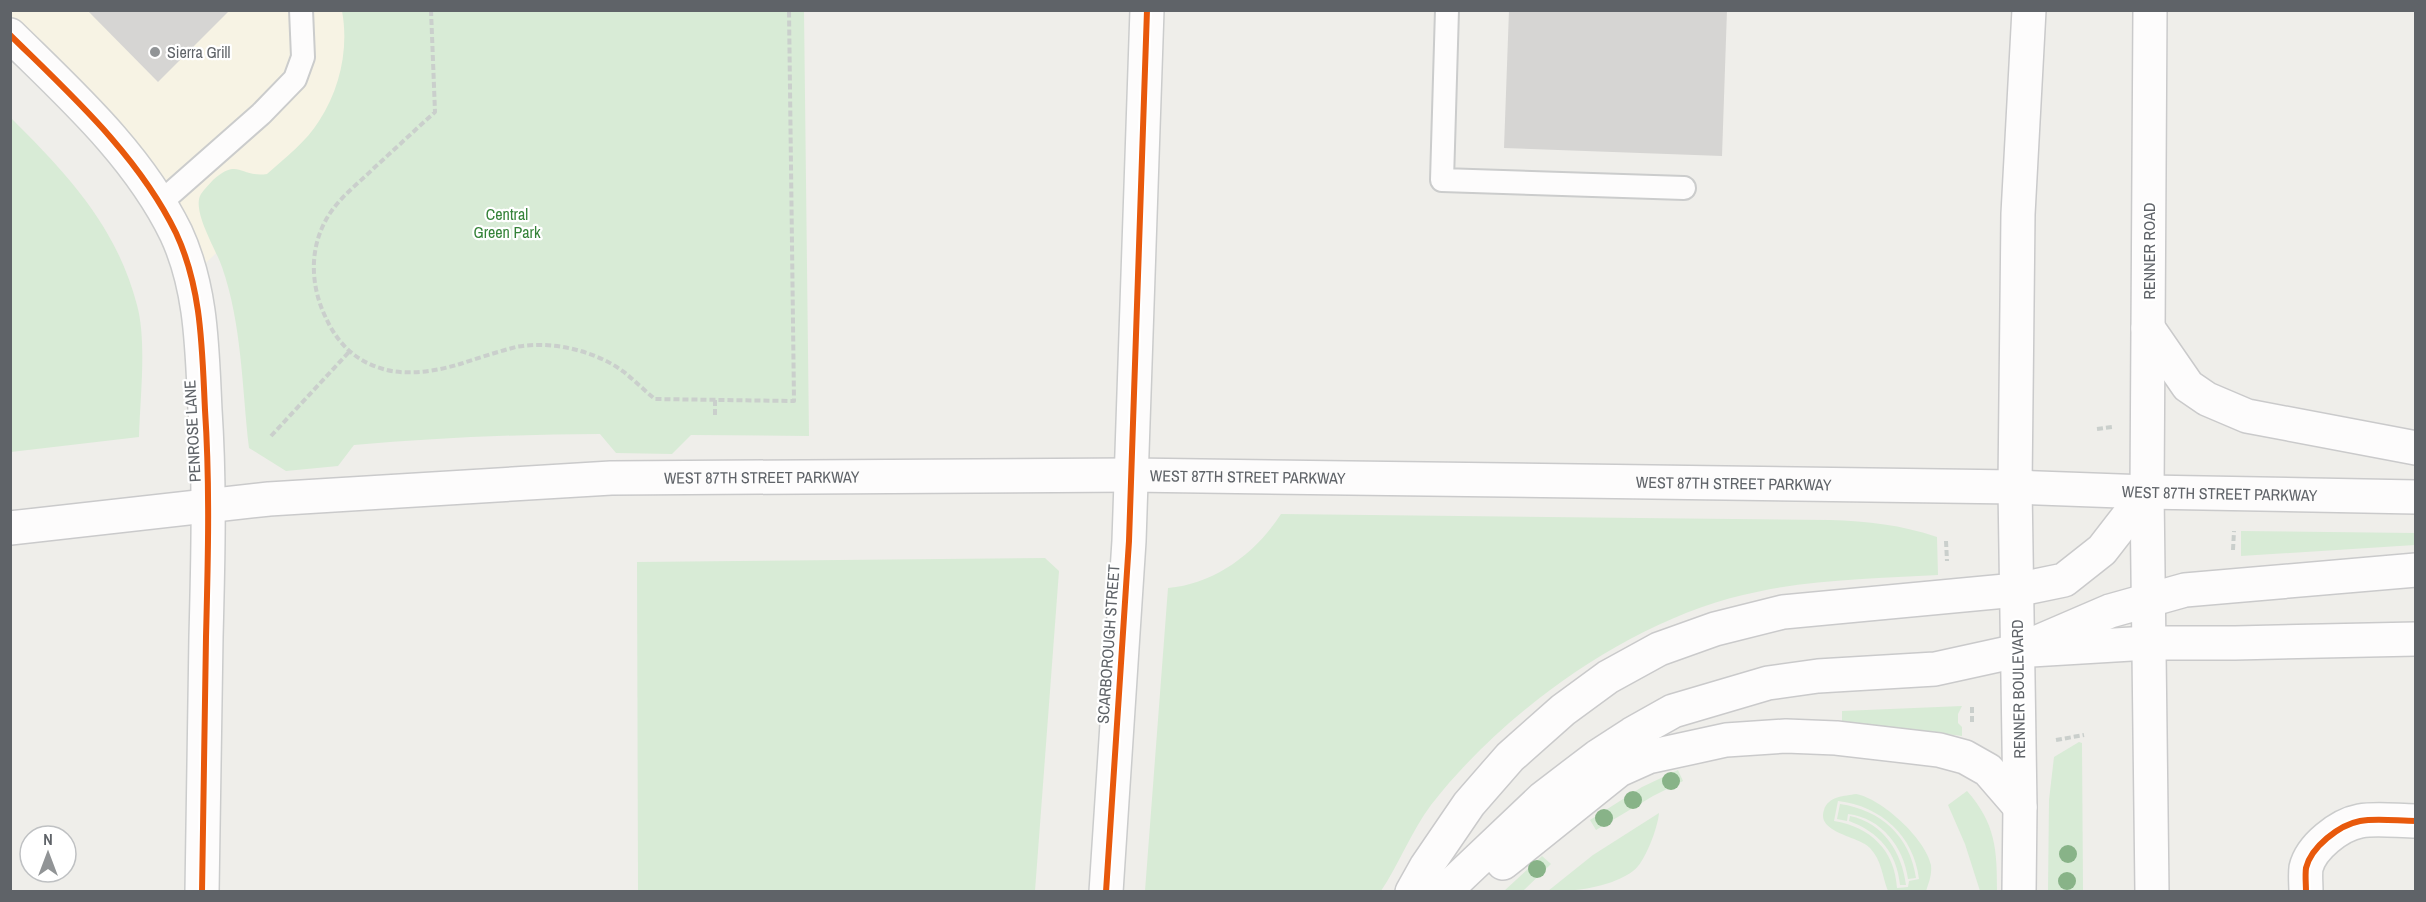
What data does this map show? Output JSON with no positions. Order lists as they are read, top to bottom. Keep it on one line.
{"streets":{"main road":["RENNER ROAD","PENROSE LANE","WEST 87TH STREET PARKWAY","SCARBOROUGH STREET","RENNER BOULEVARD"]},"crossings":[["RENNER ROAD","WEST 87TH STREET PARKWAY"],["PENROSE LANE","WEST 87TH STREET PARKWAY"],["WEST 87TH STREET PARKWAY","SCARBOROUGH STREET"],["WEST 87TH STREET PARKWAY","RENNER BOULEVARD"]],"parks":["Central Green Park"],"places":["Sierra Grill"],"north":"top"}
